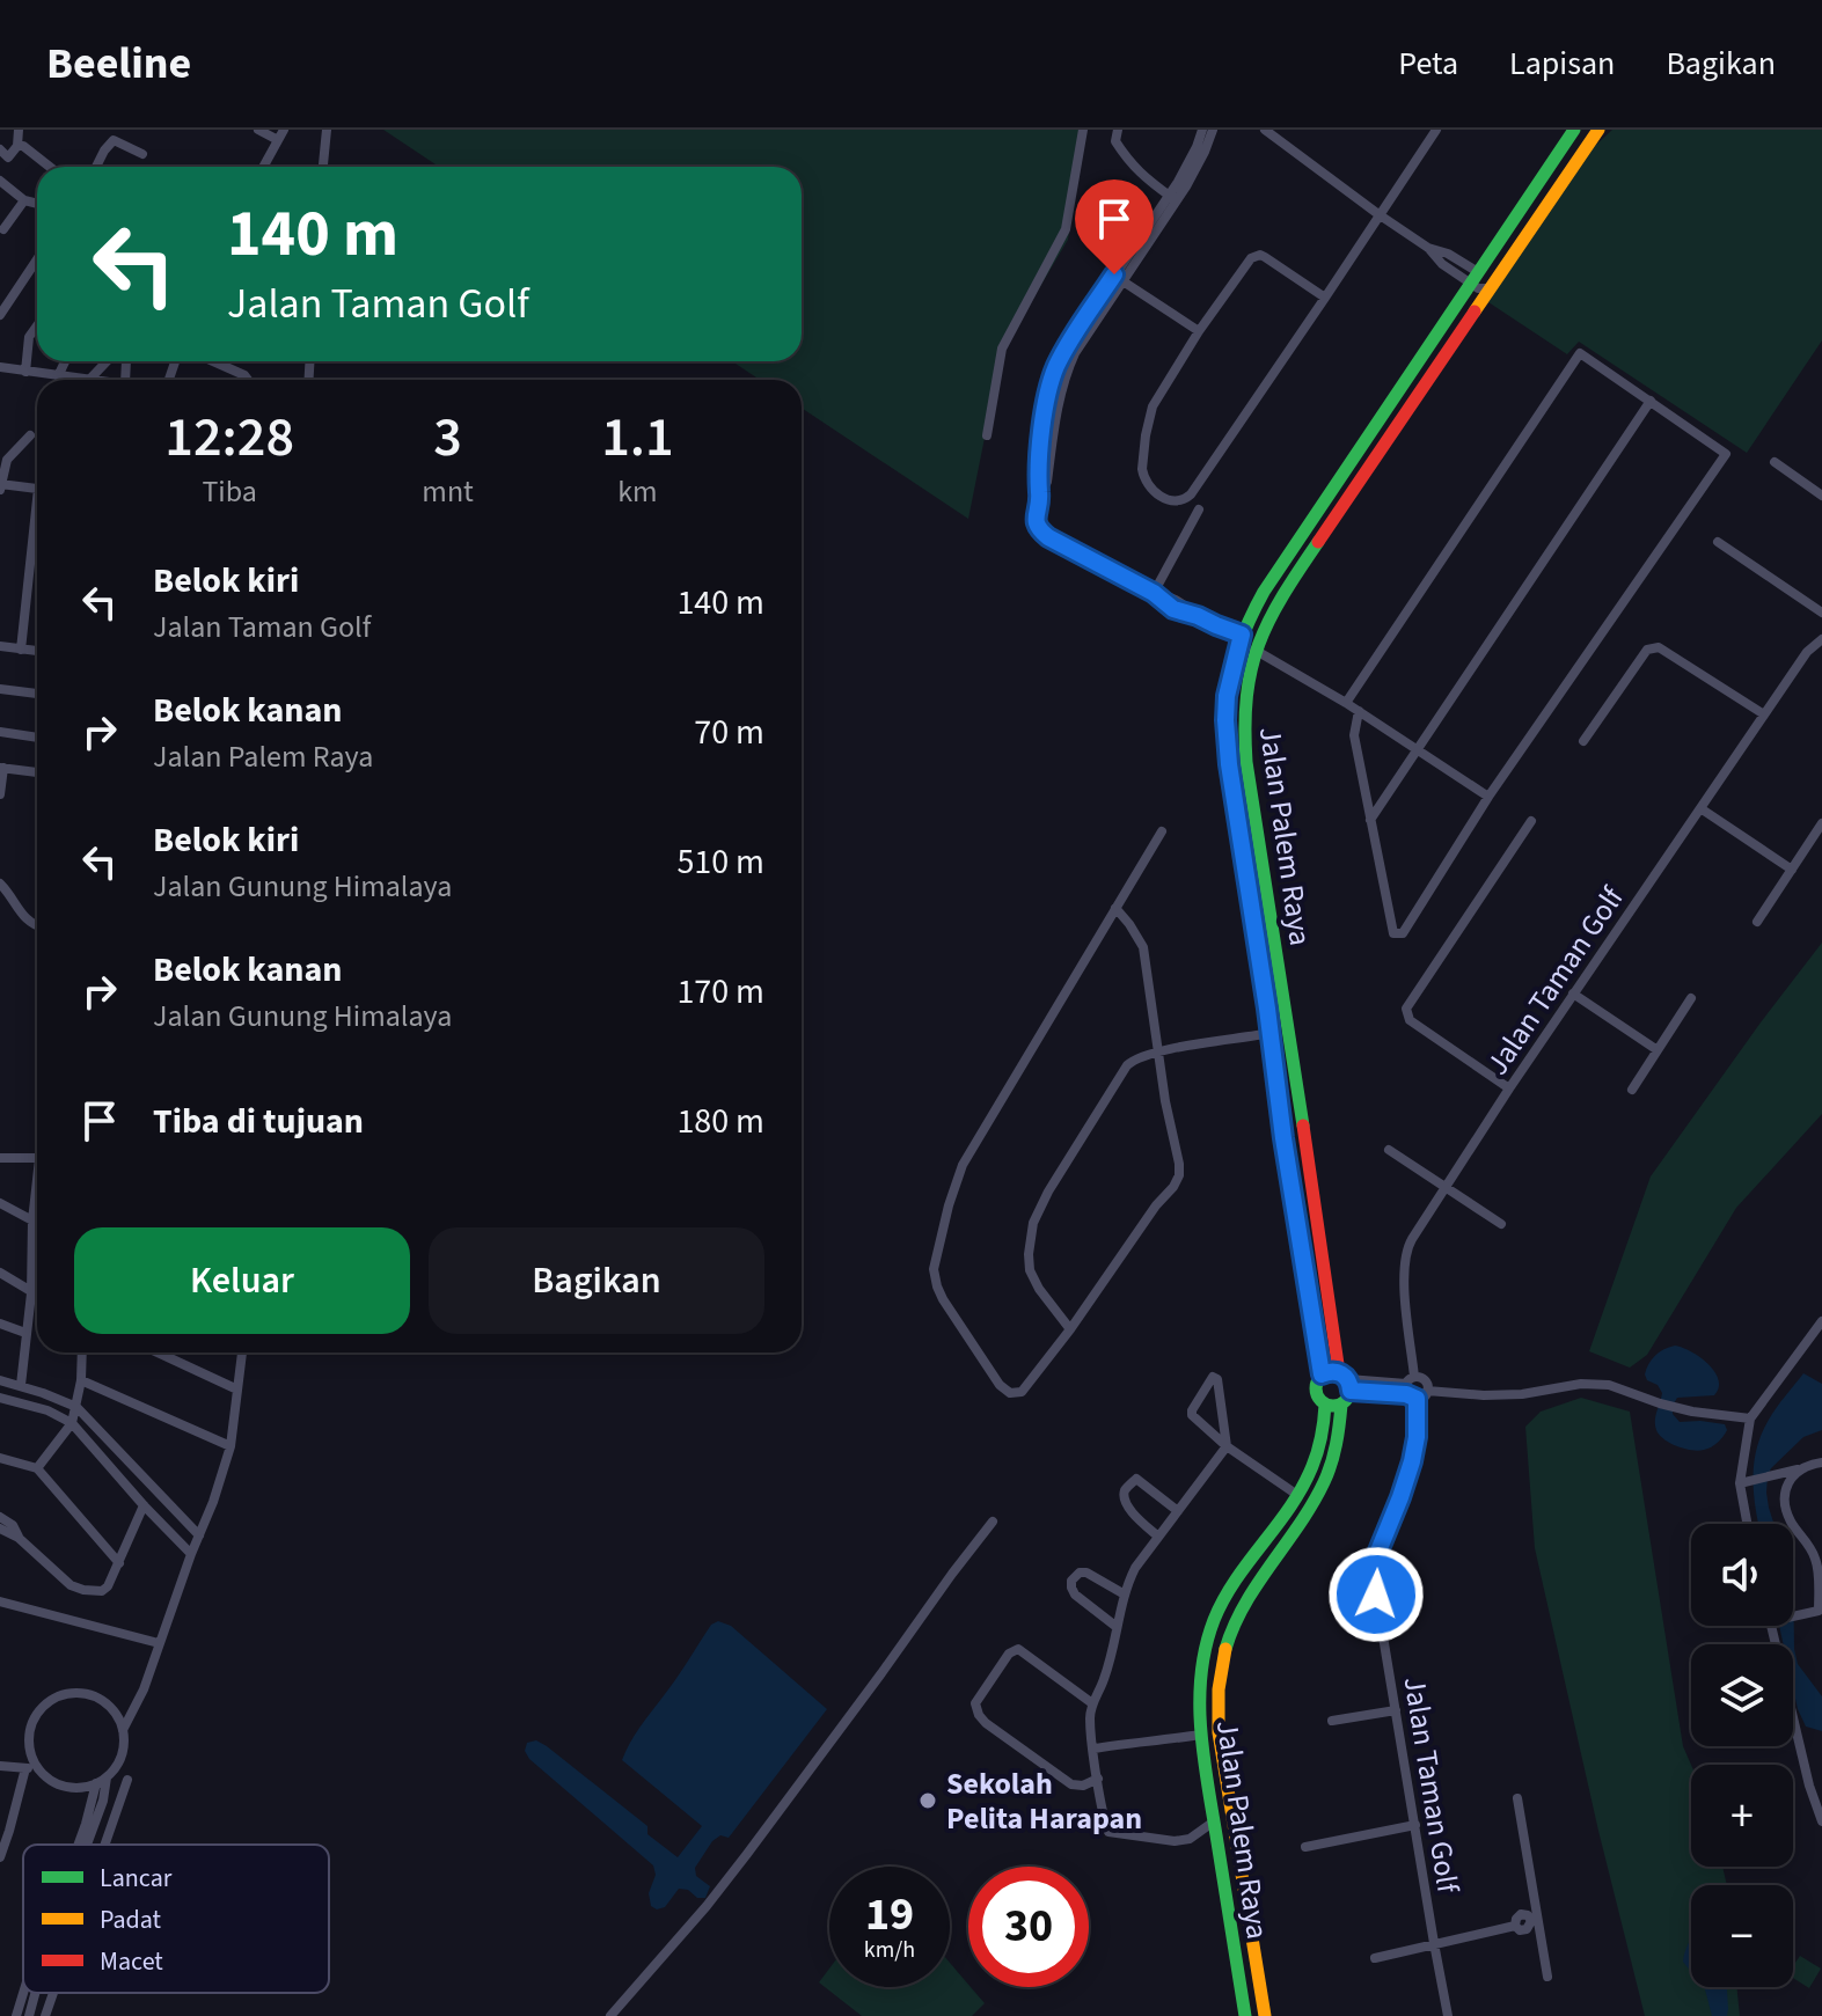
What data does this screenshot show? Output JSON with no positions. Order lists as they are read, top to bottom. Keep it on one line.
{"streets":{"street":["Jalan Palem Raya","Jalan Taman Golf"]},"places":["Sekolah Pelita Harapan"],"legend":["Lancar","Padat","Macet"],"page":{"header":"Beeline","nav":["Peta","Lapisan","Bagikan"],"turn":["140 m","Jalan Taman Golf"],"eta":["12:28","Tiba","3","mnt","1.1","km"],"list":[{"name":"Belok kiri","note":"Jalan Taman Golf","value":"140 m"},{"name":"Belok kanan","note":"Jalan Palem Raya","value":"70 m"},{"name":"Belok kiri","note":"Jalan Gunung Himalaya","value":"510 m"},{"name":"Belok kanan","note":"Jalan Gunung Himalaya","value":"170 m"},{"name":"Tiba di tujuan","value":"180 m"}],"buttons":["Keluar","Bagikan"],"map_buttons":["+","−"],"speed":"19 km/h","limit":"30"}}
